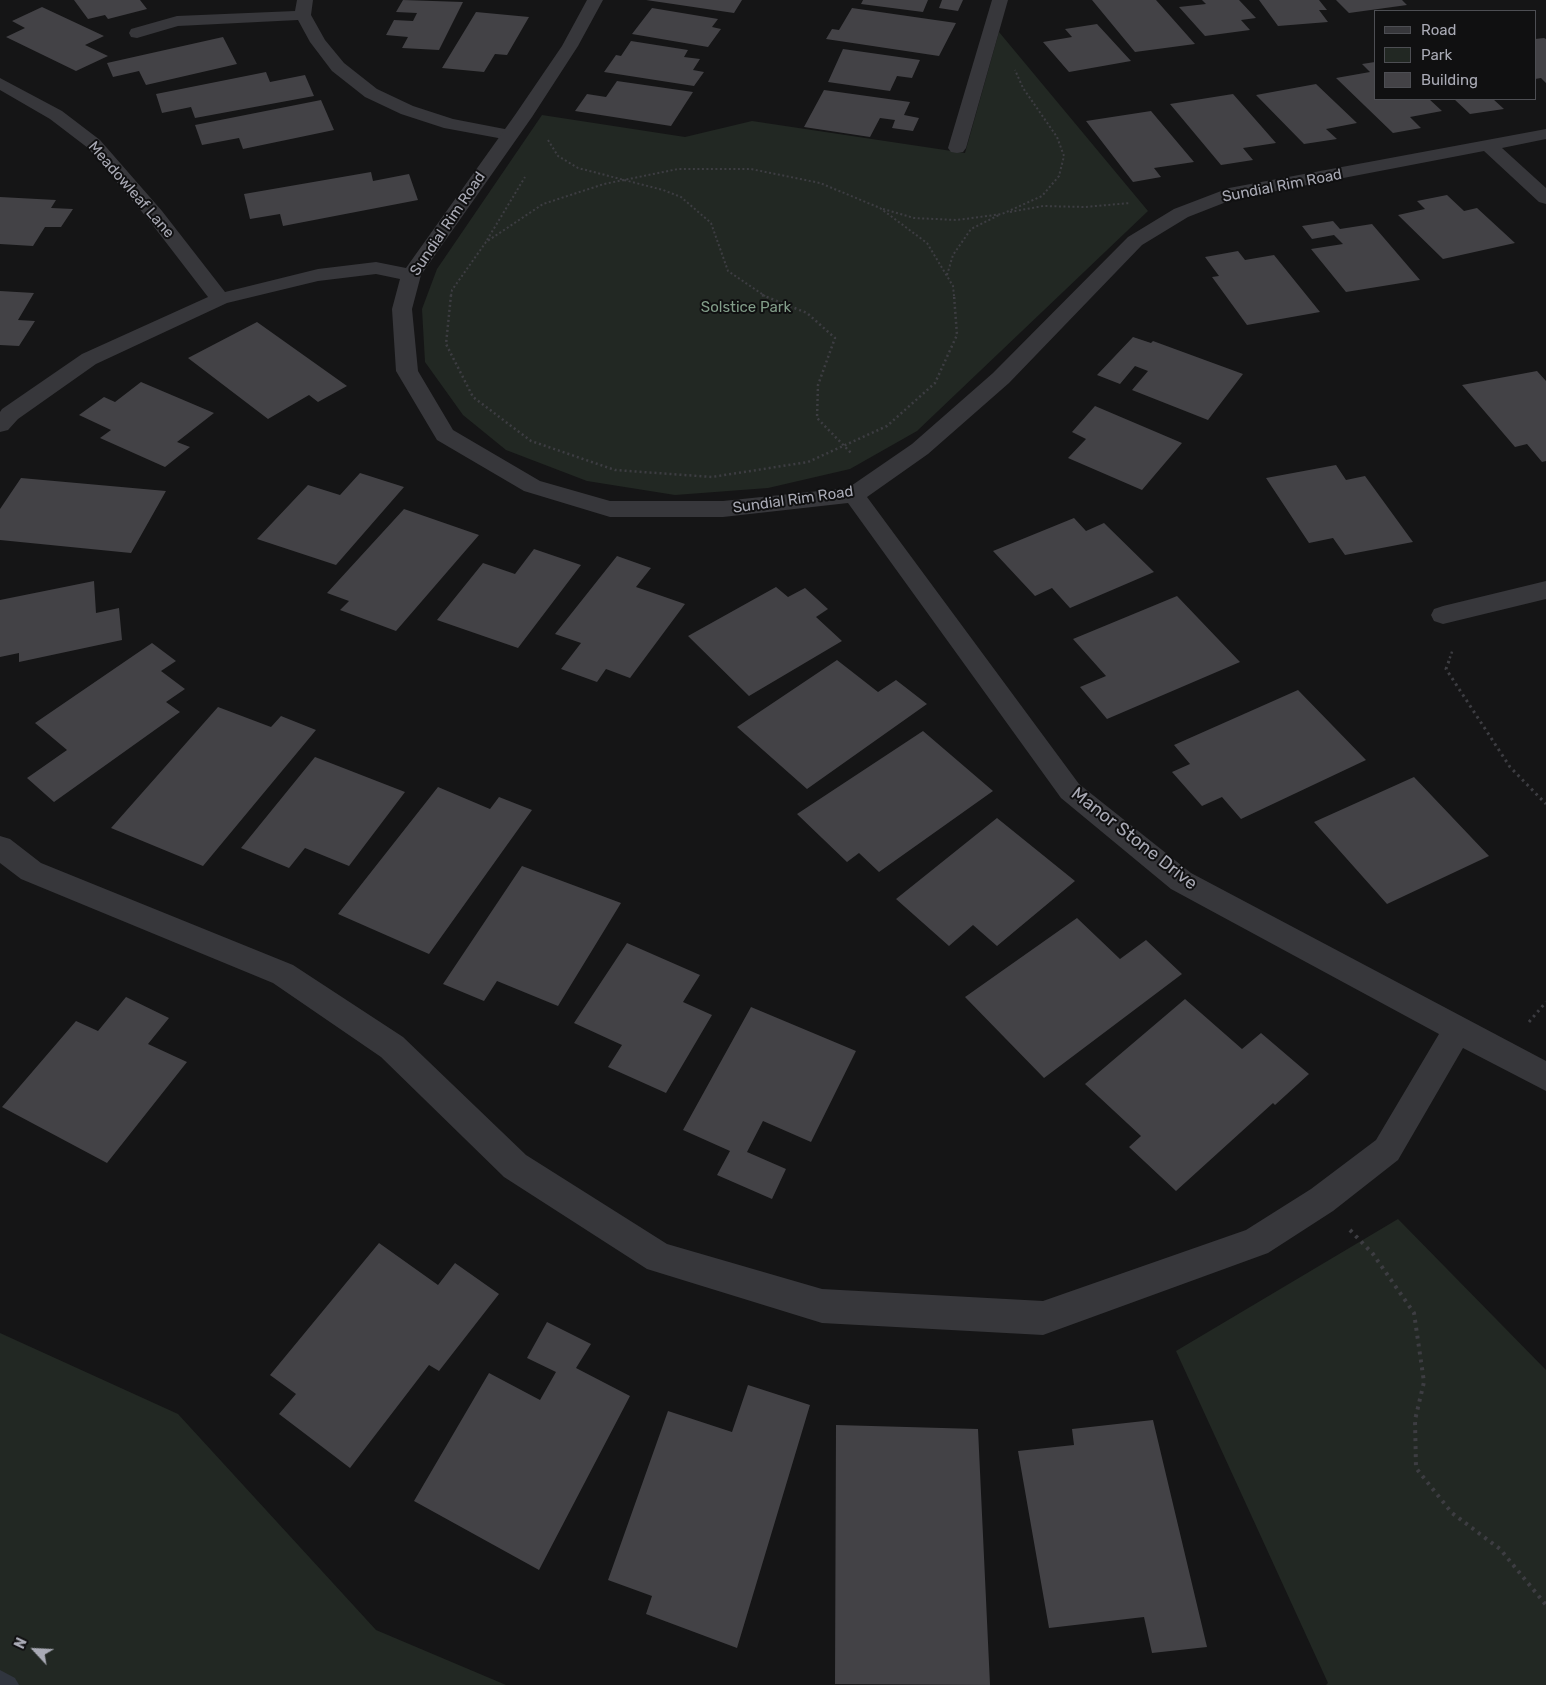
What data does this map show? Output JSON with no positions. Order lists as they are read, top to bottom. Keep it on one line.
{"streets":{"street":["Sundial Rim Road","Meadowleaf Lane","Manor Stone Drive"]},"crossings":[["Sundial Rim Road","Manor Stone Drive"]],"parks":["Solstice Park"],"legend":["Road","Park","Building"],"north":"top left"}
